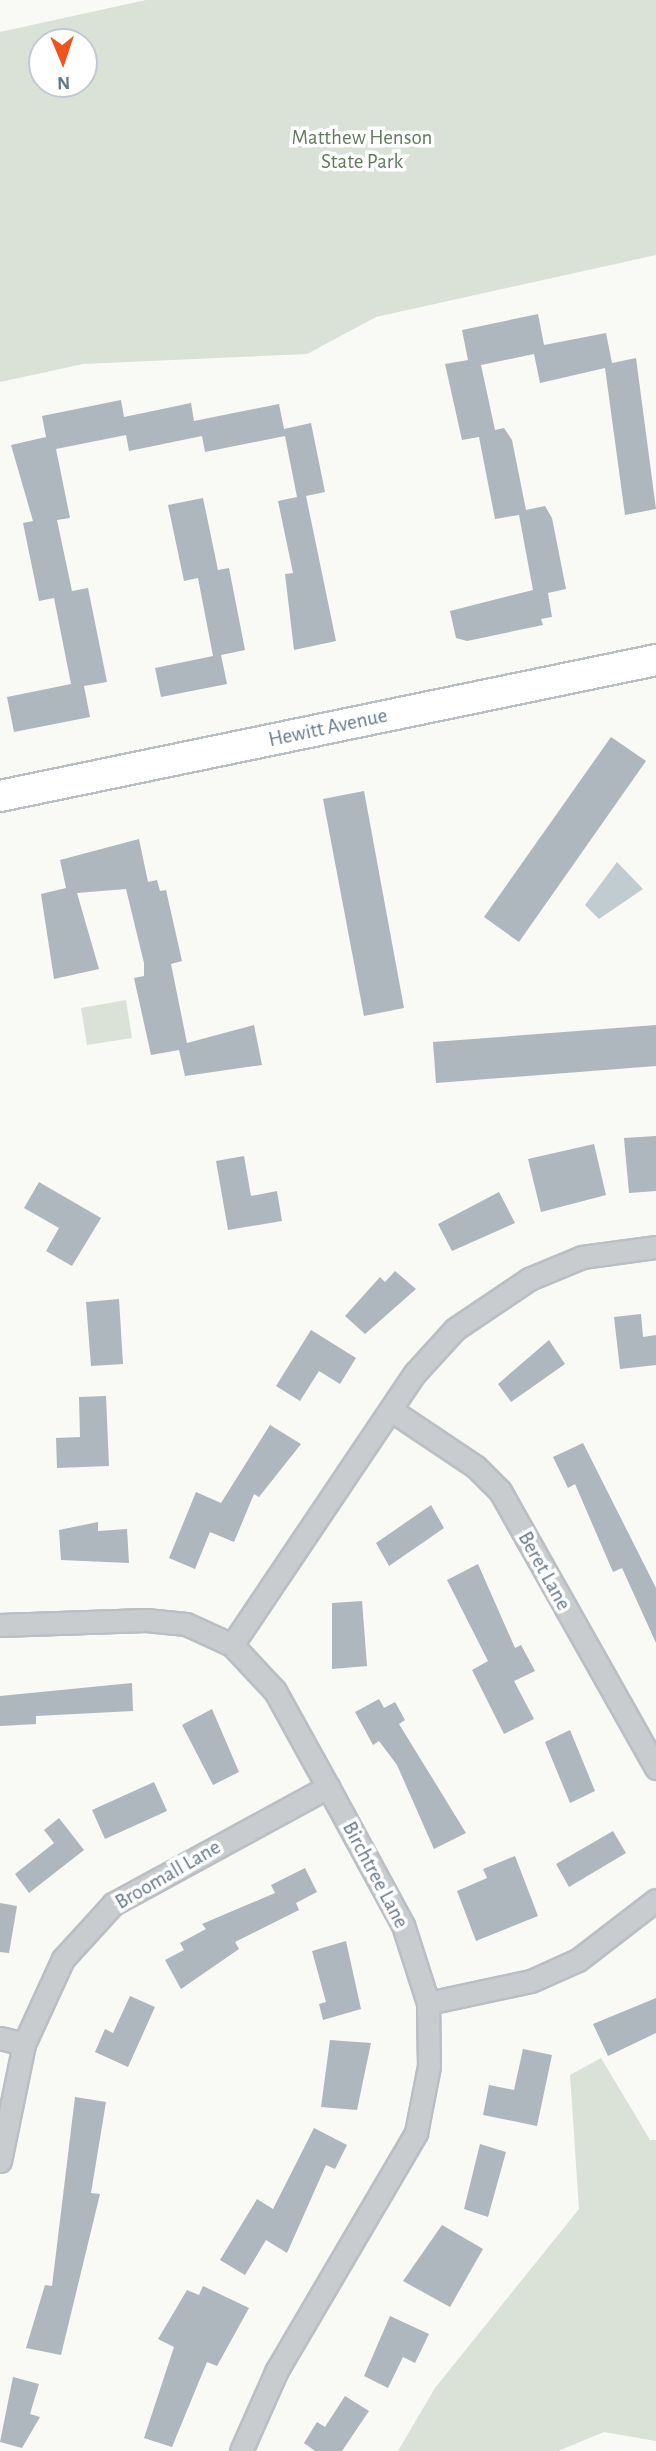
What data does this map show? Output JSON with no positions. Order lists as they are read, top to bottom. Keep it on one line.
{"streets":{"street":["Hewitt Avenue","Beret Lane","Broomall Lane","Birchtree Lane"]},"crossings":[["Broomall Lane","Birchtree Lane"]],"parks":["Matthew Henson State Park"],"north":"bottom"}
